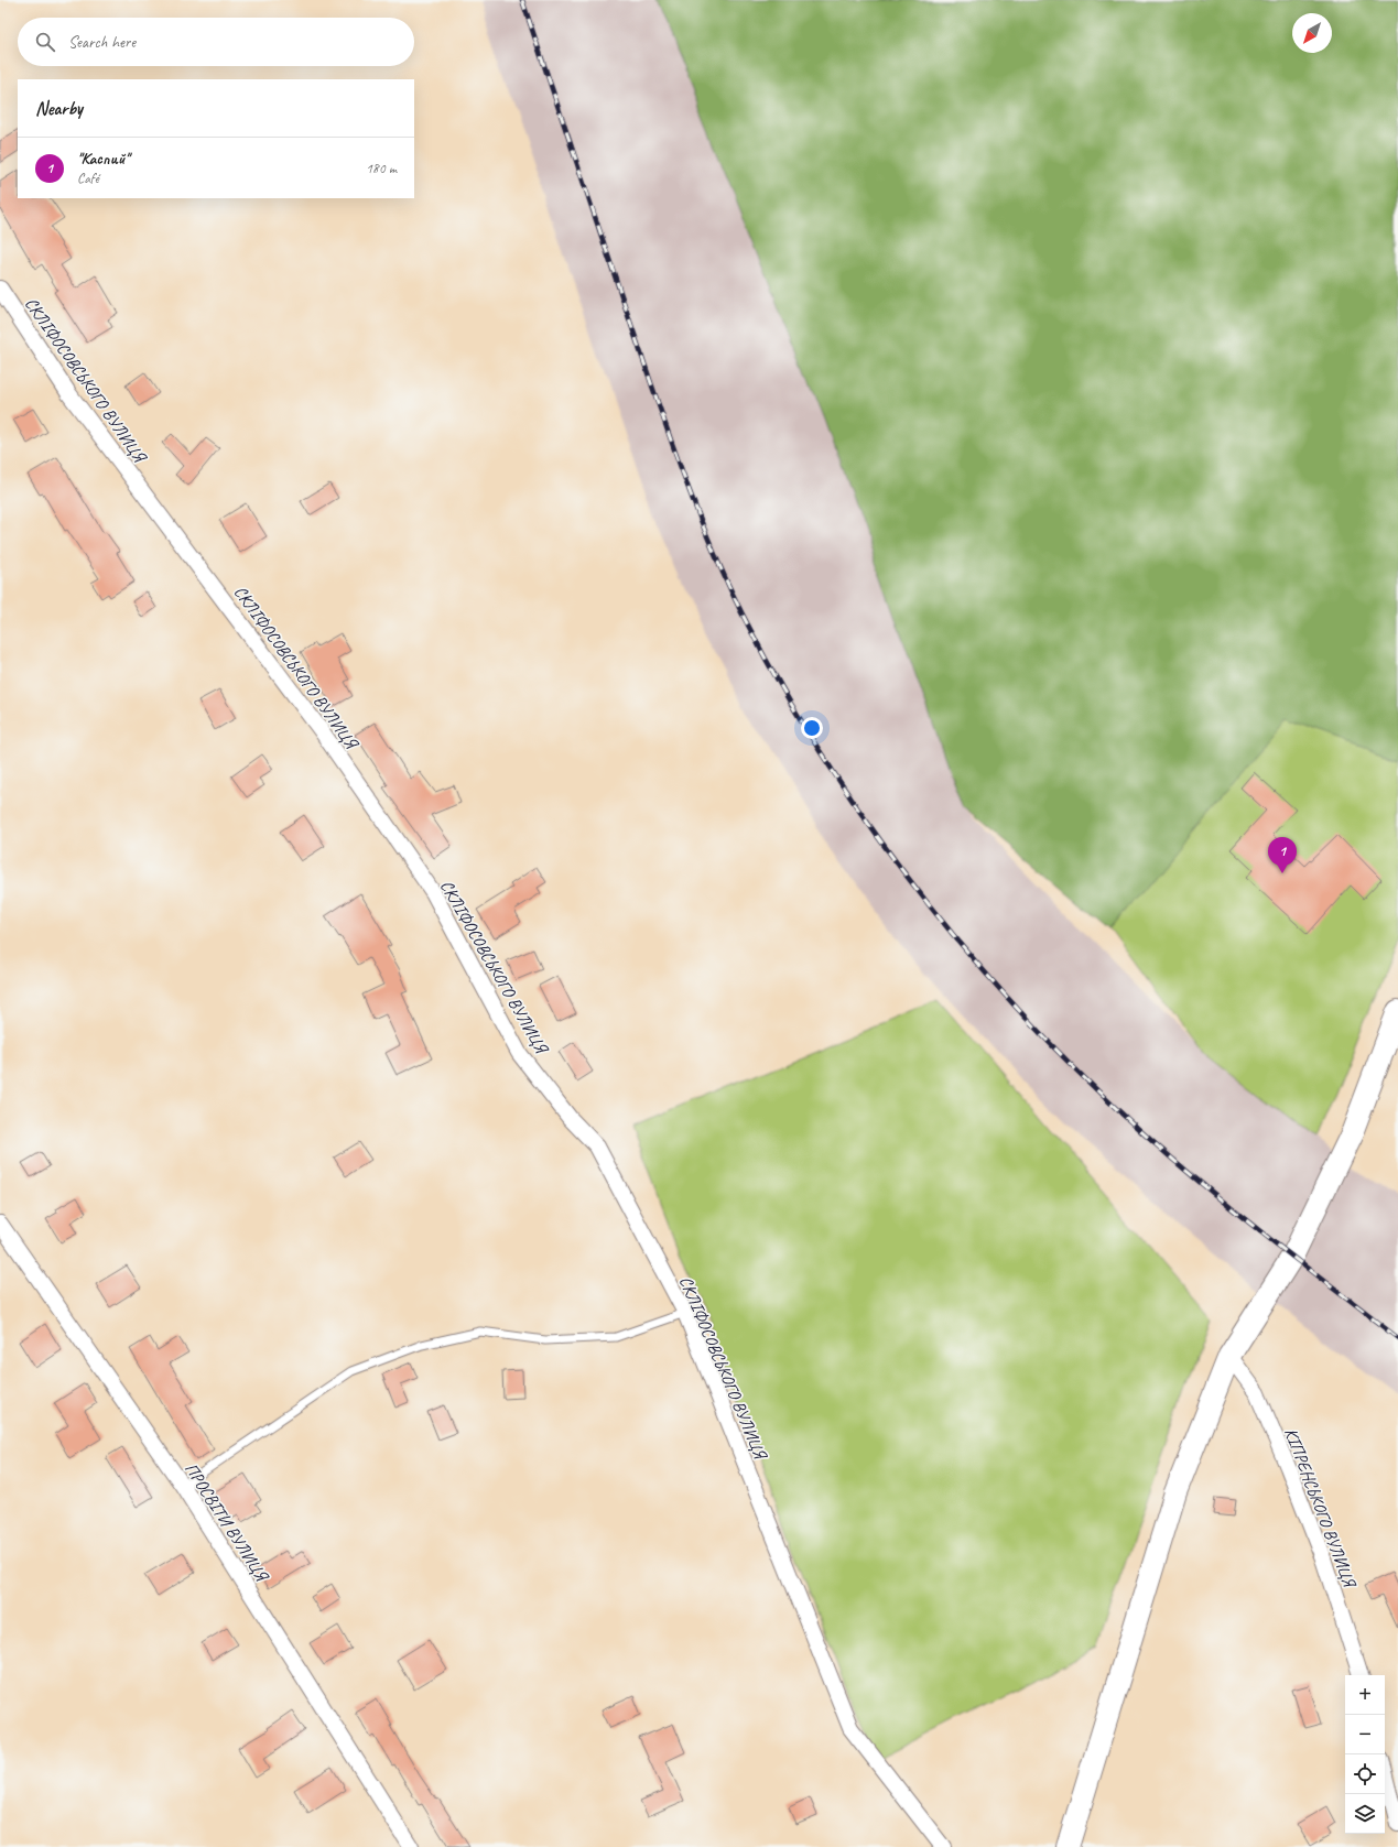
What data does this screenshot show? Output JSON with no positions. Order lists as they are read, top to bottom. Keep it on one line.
{"streets":{"street":["СКЛІФОСОВСЬКОГО ВУЛИЦЯ","КІПРЕНСЬКОГО ВУЛИЦЯ","ПРОСВІТИ ВУЛИЦЯ"]},"north":"bottom left","page":{"search":"Search here","heading":"Nearby","list":[{"mark":"1","name":"\"Каспий\"","note":"Café","value":"180 m"}],"pins":"1","map_buttons":["+","−"]}}
